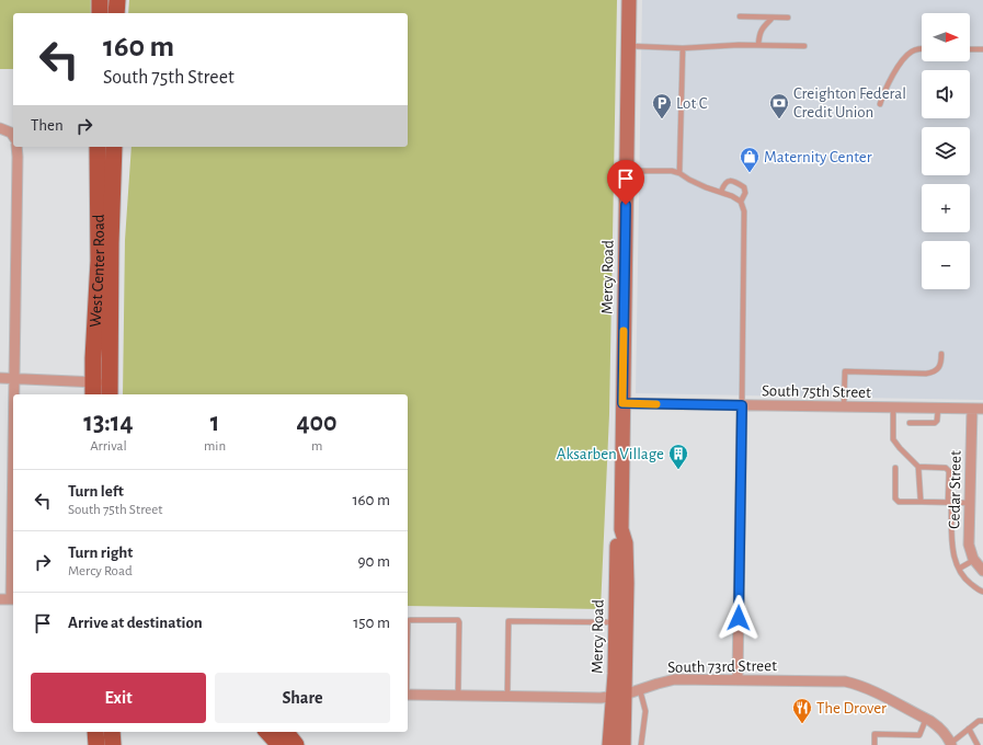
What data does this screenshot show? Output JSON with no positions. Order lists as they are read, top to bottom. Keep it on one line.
{"streets":{"main road":["West Center Road","Mercy Road"],"street":["South 75th Street","Cedar Street","South 73rd Street"]},"crossings":[["Mercy Road","South 75th Street"],["Mercy Road","South 73rd Street"],["South 75th Street","Cedar Street"]],"places":{"parking":["Lot C"],"bank":["Creighton Federal Credit Union"],"shop":["Maternity Center"],"building":["Aksarben Village"],"restaurant":["The Drover"]},"north":"right","page":{"map_buttons":["+","−"],"turn":["160 m","South 75th Street"],"then":"Then","eta":["13:14","Arrival","1","min","400","m"],"list":[{"name":"Turn left","note":"South 75th Street","value":"160 m"},{"name":"Turn right","note":"Mercy Road","value":"90 m"},{"name":"Arrive at destination","value":"150 m"}],"buttons":["Exit","Share"]}}
